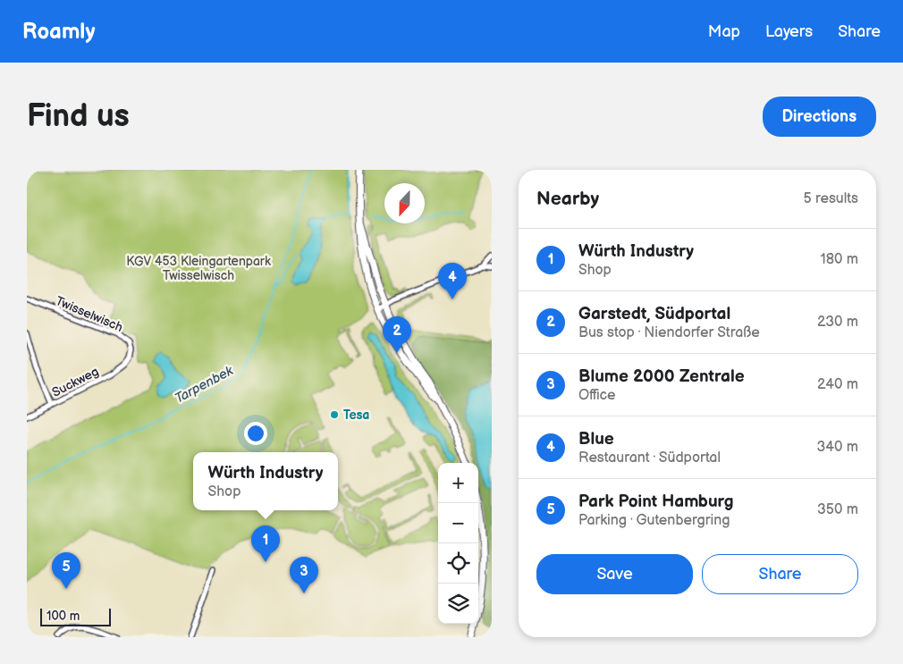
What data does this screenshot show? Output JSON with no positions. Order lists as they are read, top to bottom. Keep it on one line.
{"streets":{"street":["Twisselwisch","Suckweg"]},"crossings":[["Twisselwisch","Suckweg"]],"water":["Tarpenbek"],"parks":["KGV 453 Kleingartenpark Twisselwisch"],"places":["Tesa"],"scale_bar":"100 m","north":"bottom","page":{"header":"Roamly","nav":["Map","Layers","Share"],"buttons":["Directions",["Save","Share"]],"title":"Find us","heading":["Nearby","5 results"],"list":[{"mark":"1","name":"Würth Industry","note":"Shop","value":"180 m"},{"mark":"2","name":"Garstedt, Südportal","note":"Bus stop · Niendorfer Straße","value":"230 m"},{"mark":"3","name":"Blume 2000 Zentrale","note":"Office","value":"240 m"},{"mark":"4","name":"Blue","note":"Restaurant · Südportal","value":"340 m"},{"mark":"5","name":"Park Point Hamburg","note":"Parking · Gutenbergring","value":"350 m"}],"pins":["4","2","1","5","3"],"popup":["Würth Industry","Shop"],"map_buttons":["+","−"],"scale":"100 m"}}
